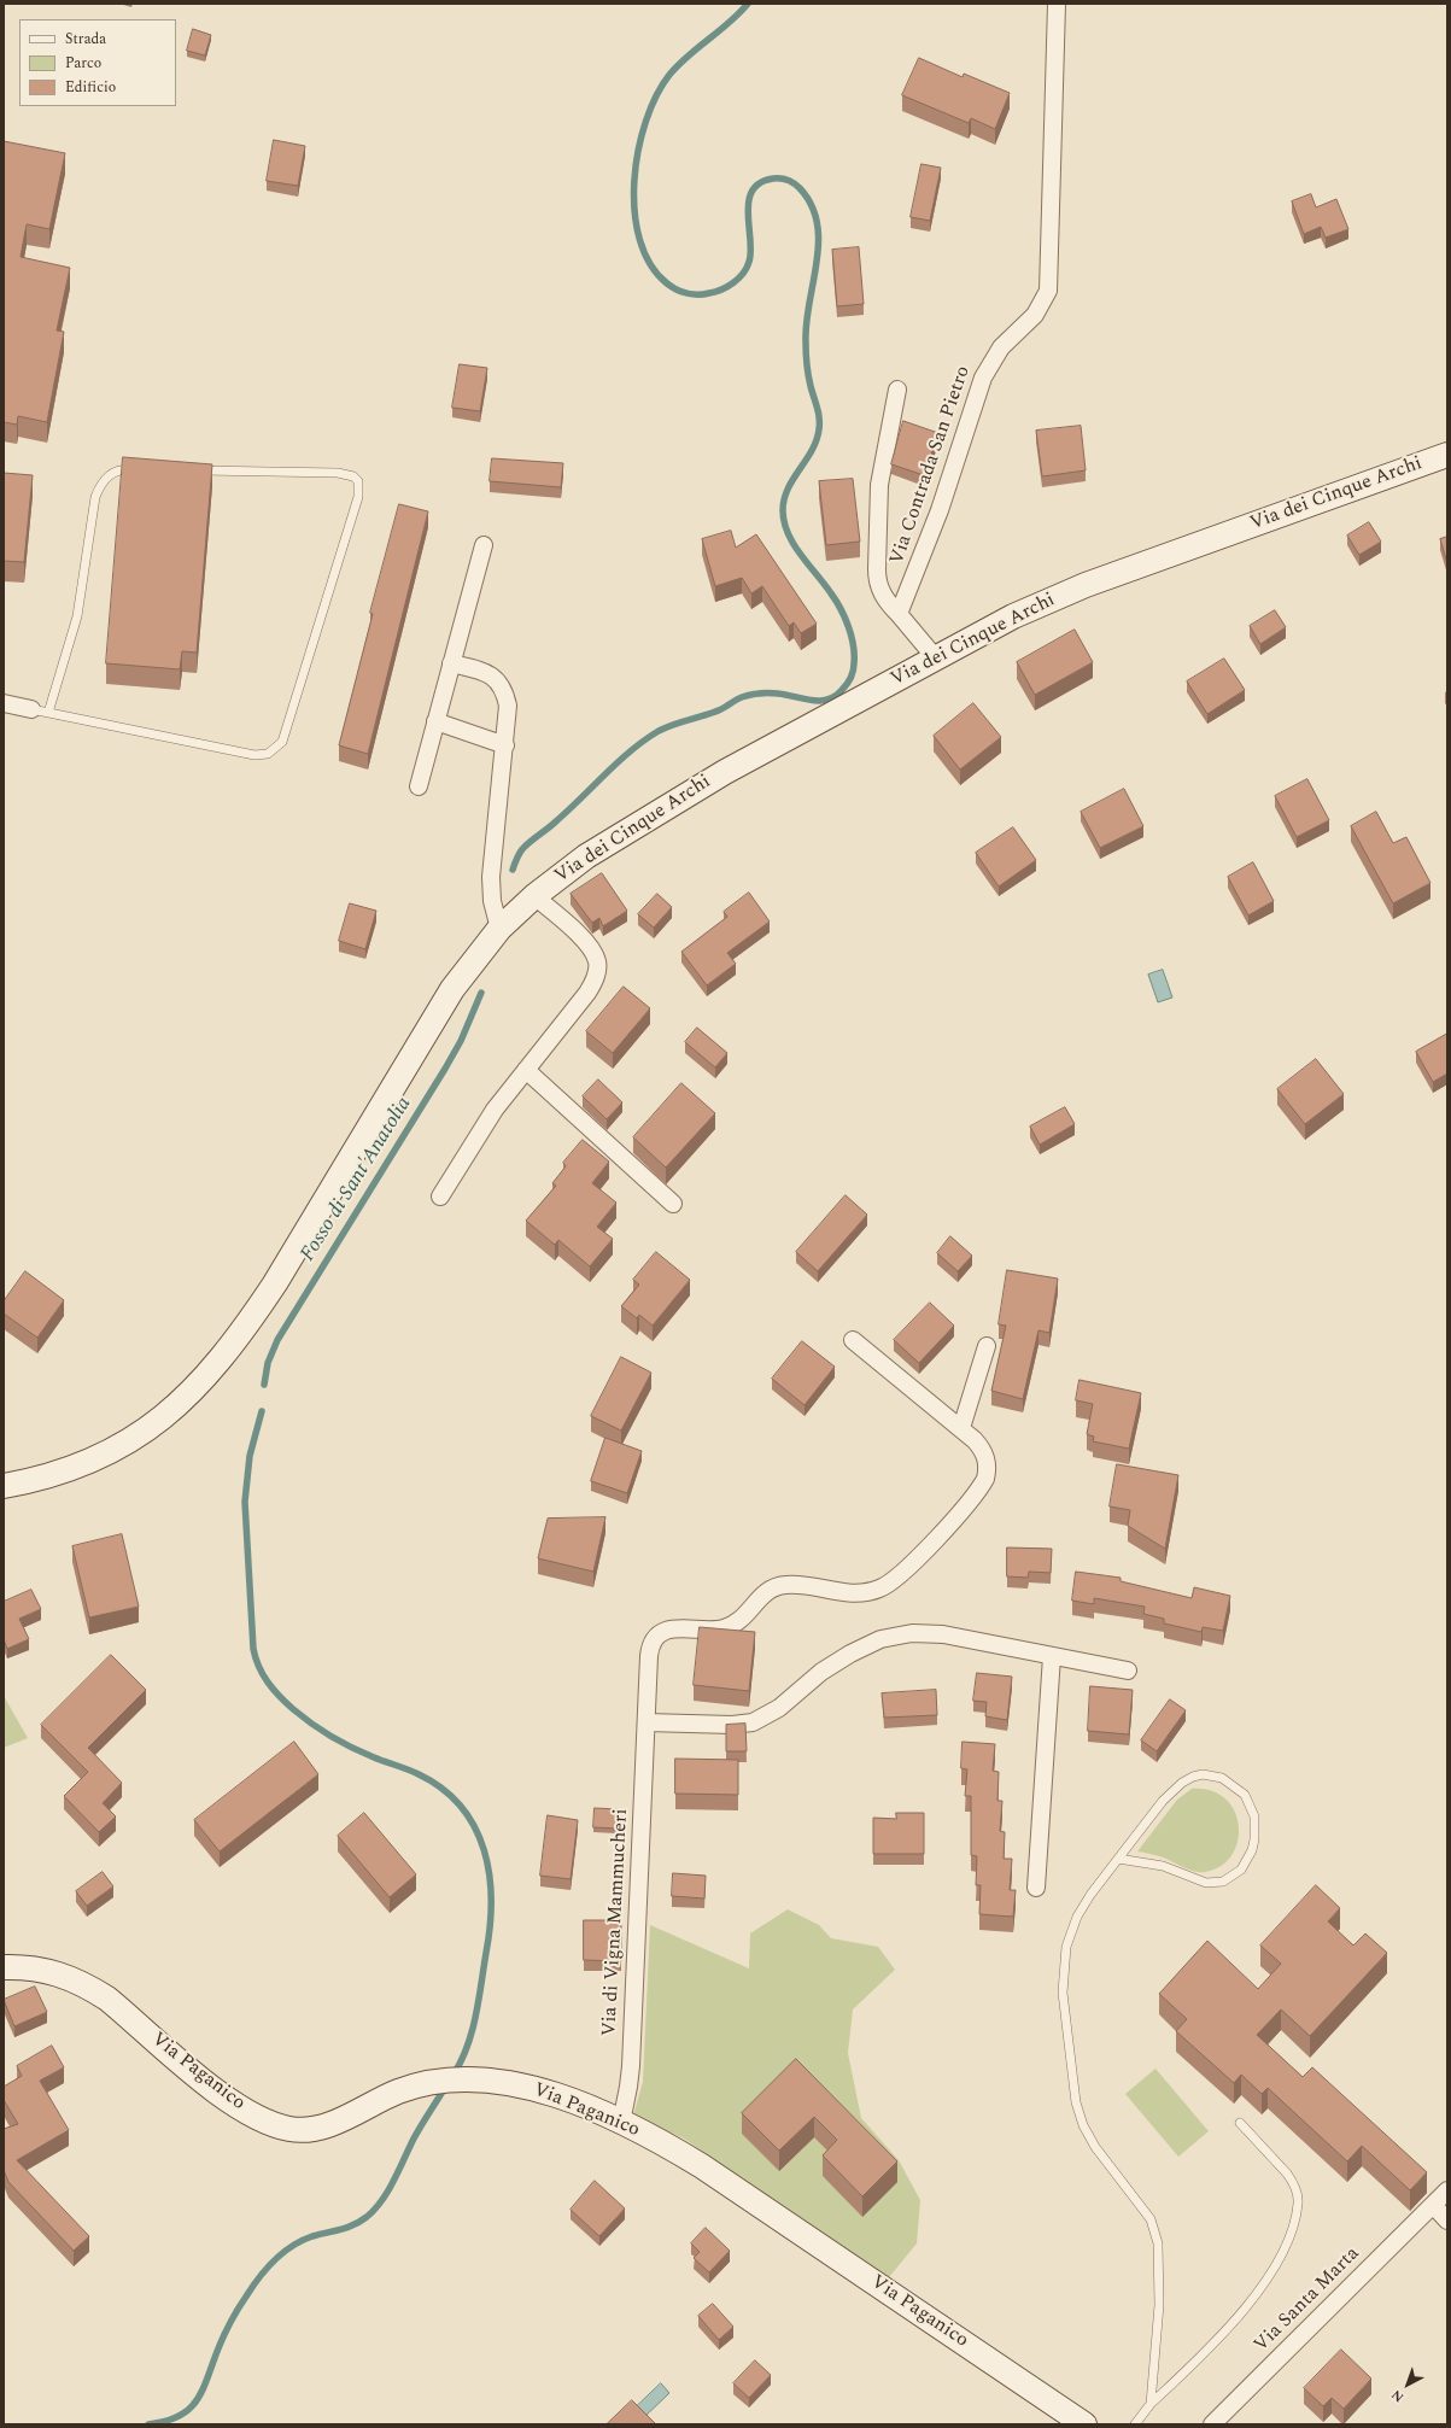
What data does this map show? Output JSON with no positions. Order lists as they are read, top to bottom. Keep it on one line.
{"streets":{"main road":["Via dei Cinque Archi","Via Paganico"],"street":["Via Contrada San Pietro","Via di Vigna Mammucheri","Via Santa Marta"]},"crossings":[["Via di Vigna Mammucheri","Via Paganico"]],"water":["Fosso di Sant'Anatolia"],"legend":["Strada","Parco","Edificio"],"north":"bottom left"}
